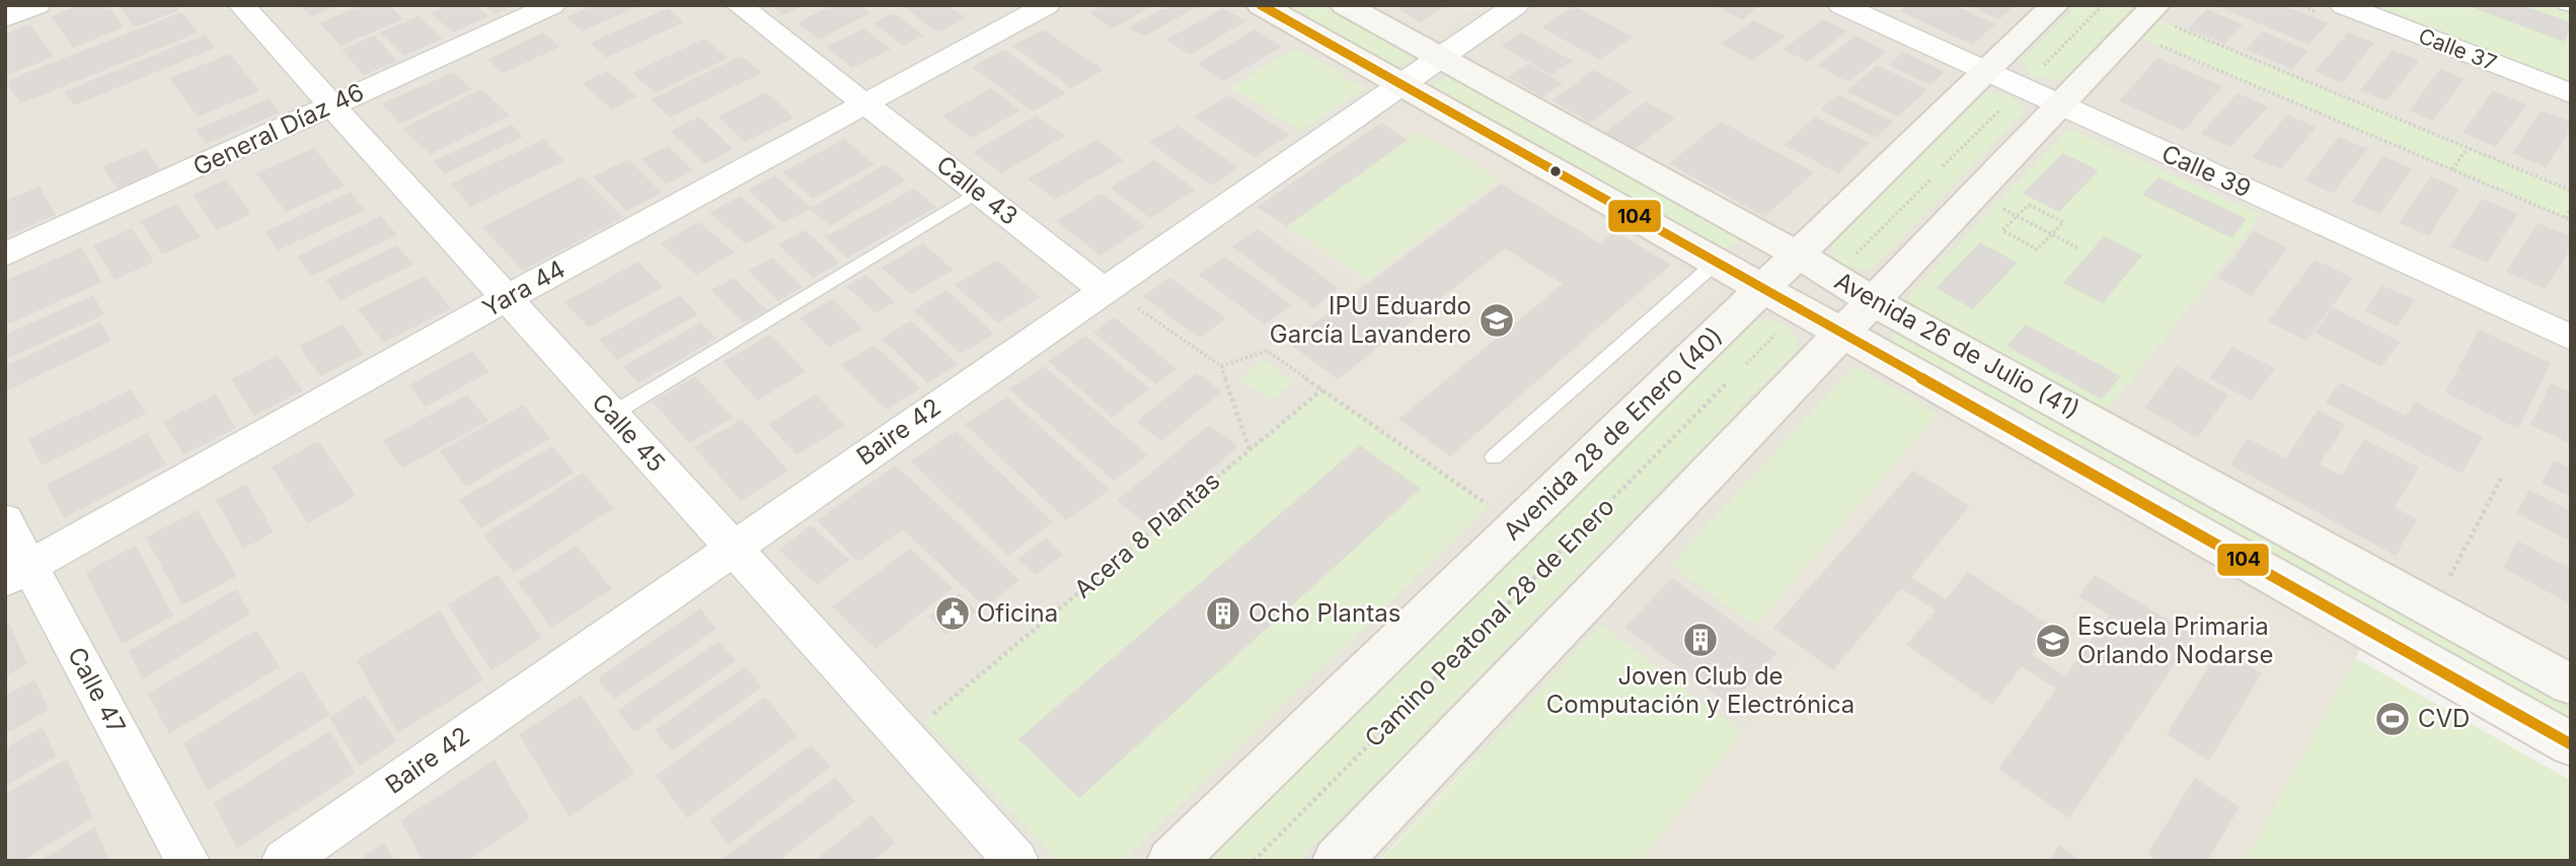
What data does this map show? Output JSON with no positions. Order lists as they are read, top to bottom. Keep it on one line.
{"streets":{"main road":["Avenida 26 de Julio (41)","Avenida 28 de Enero (40)"],"street":["Calle 37","General Díaz 46","Calle 39","Calle 43","Yara 44","Baire 42","Calle 45","Calle 47"],"path":["Acera 8 Plantas","Camino Peatonal 28 de Enero"]},"crossings":[["General Díaz 46","Calle 45"],["Calle 39","Avenida 28 de Enero (40)"],["Calle 43","Yara 44"],["Calle 43","Baire 42"],["Yara 44","Calle 45"],["Yara 44","Calle 47"],["Avenida 26 de Julio (41)","Baire 42"],["Avenida 26 de Julio (41)","Avenida 28 de Enero (40)"],["Baire 42","Calle 45"]],"places":{"school or university":["IPU Eduardo García Lavandero","Escuela Primaria Orlando Nodarse"],"public building":["Oficina"],"building":["Ocho Plantas","Joven Club de Computación y Electrónica"],"sports":["CVD"]},"lines":["transit line 104"]}
